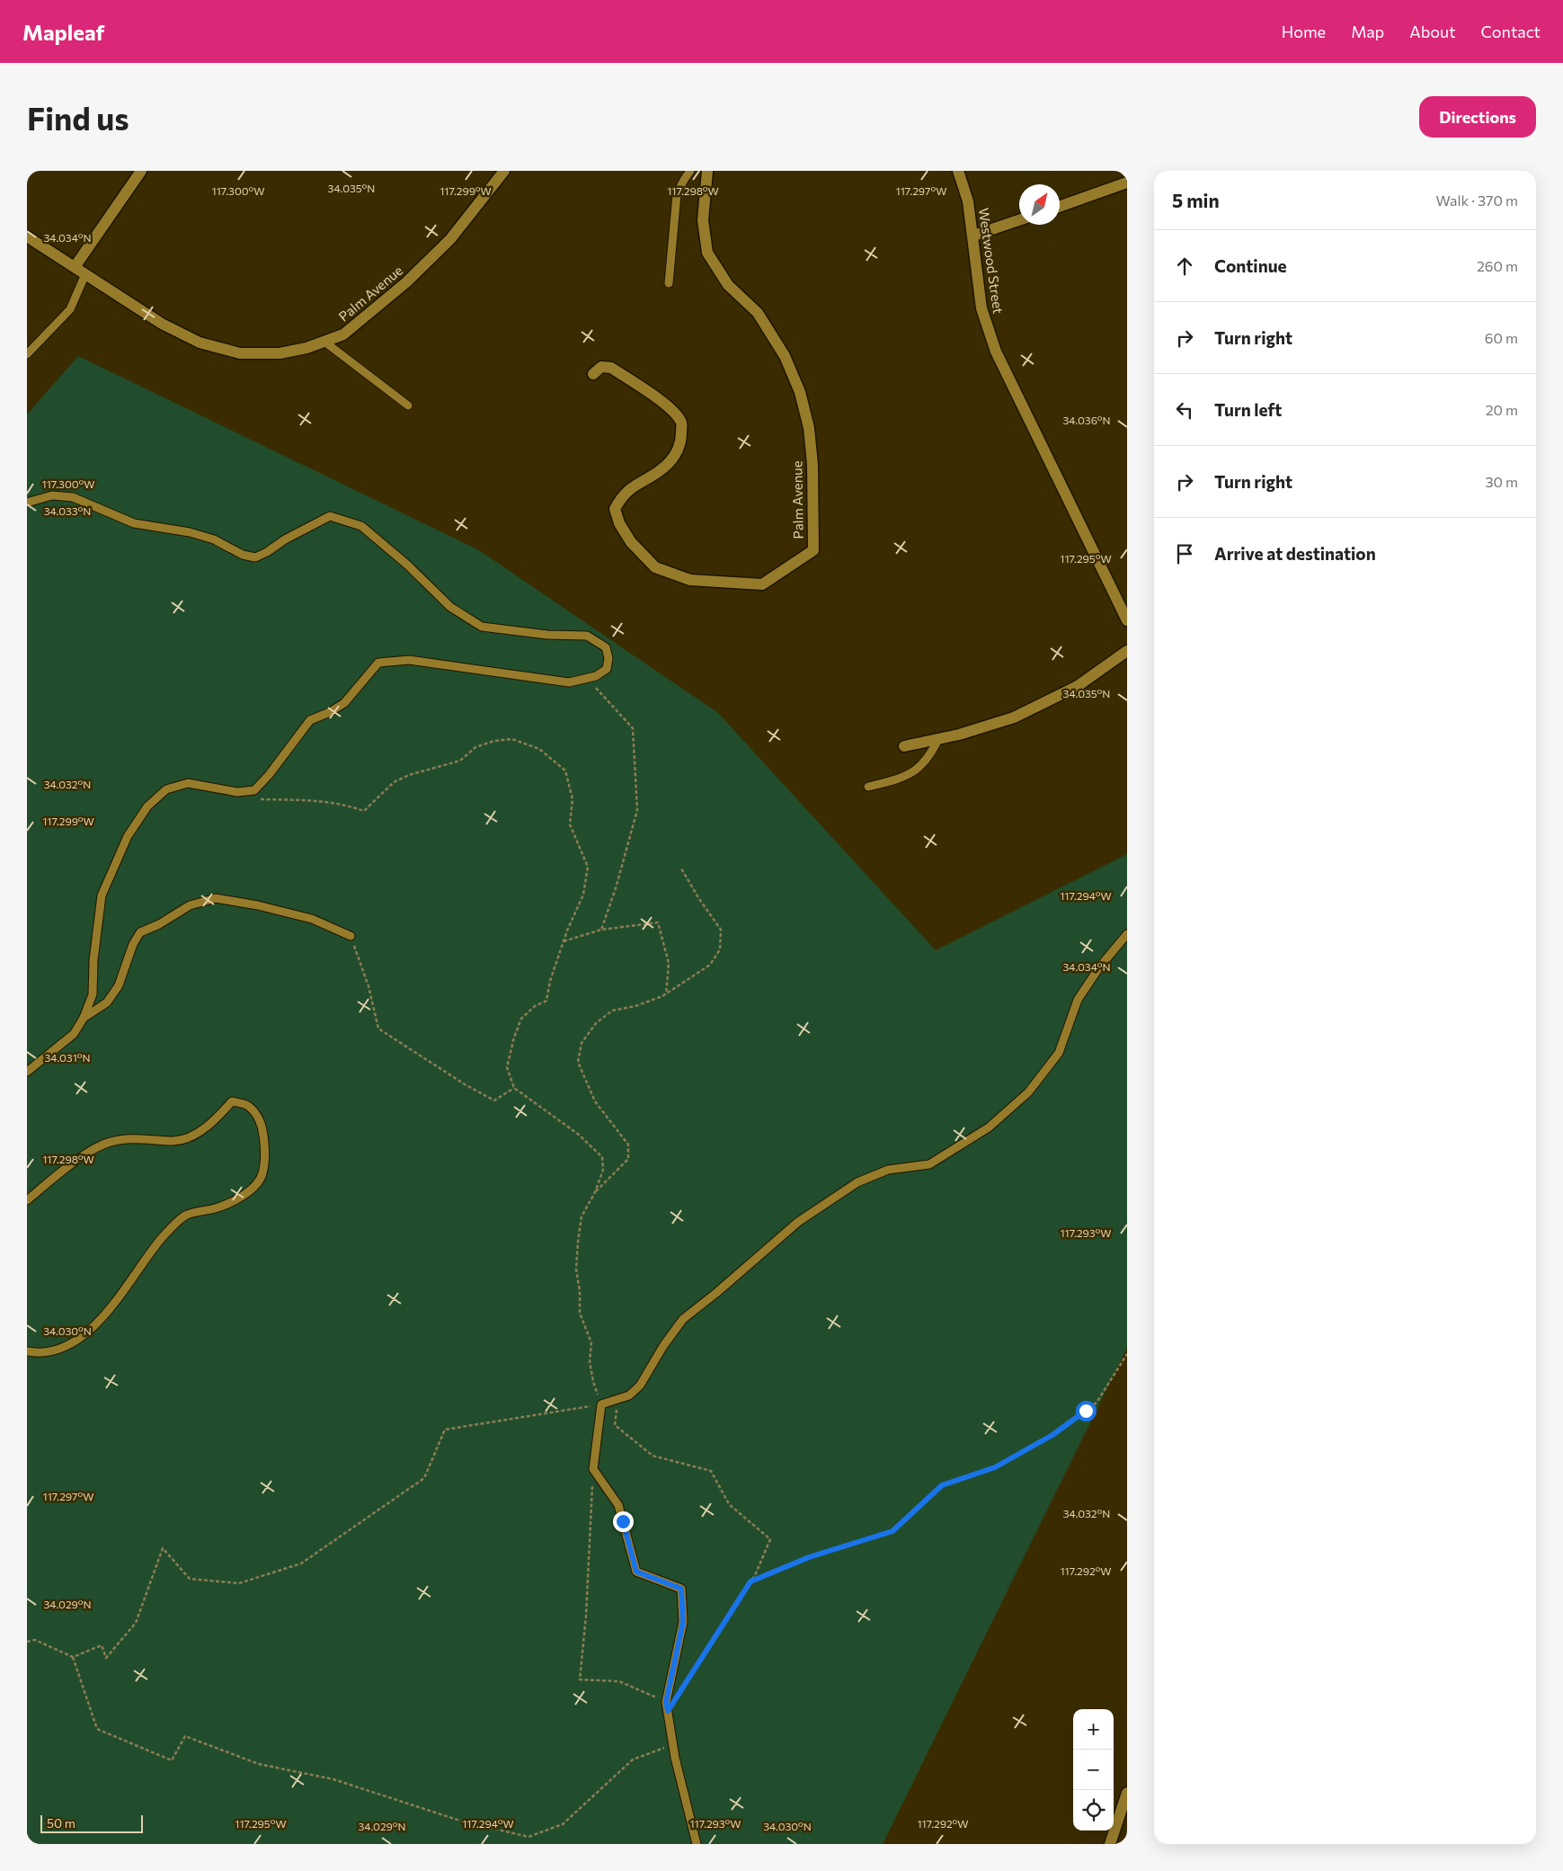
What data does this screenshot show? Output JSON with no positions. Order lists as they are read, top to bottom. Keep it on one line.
{"streets":{"street":["Westwood Street","Palm Avenue"]},"scale_bar":"50 m","north":"top right","page":{"header":"Mapleaf","nav":["Home","Map","About","Contact"],"buttons":"Directions","title":"Find us","heading":["5 min","Walk · 370 m"],"list":[["Continue","260 m"],["Turn right","60 m"],["Turn left","20 m"],["Turn right","30 m"],"Arrive at destination"],"map_buttons":["+","−"],"scale":"50 m"},"coordinates":["34.035°N","117.300°W","117.299°W","117.298°W","117.297°W","34.034°N","34.036°N","34.033°N","117.295°W","34.032°N","117.294°W","34.031°N","117.293°W","34.030°N","117.292°W","34.029°N"]}
